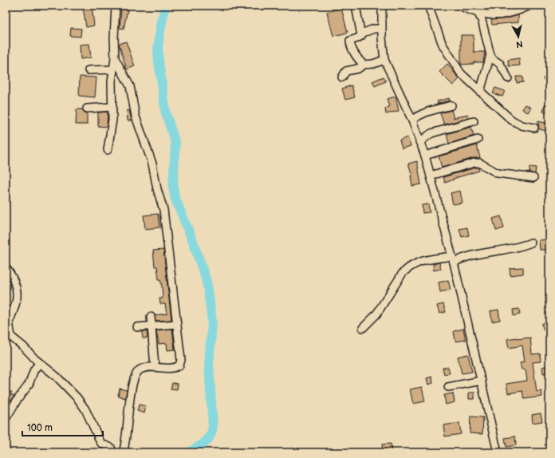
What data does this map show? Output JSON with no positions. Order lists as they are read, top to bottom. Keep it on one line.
{"scale_bar":"100 m","north":"bottom"}
